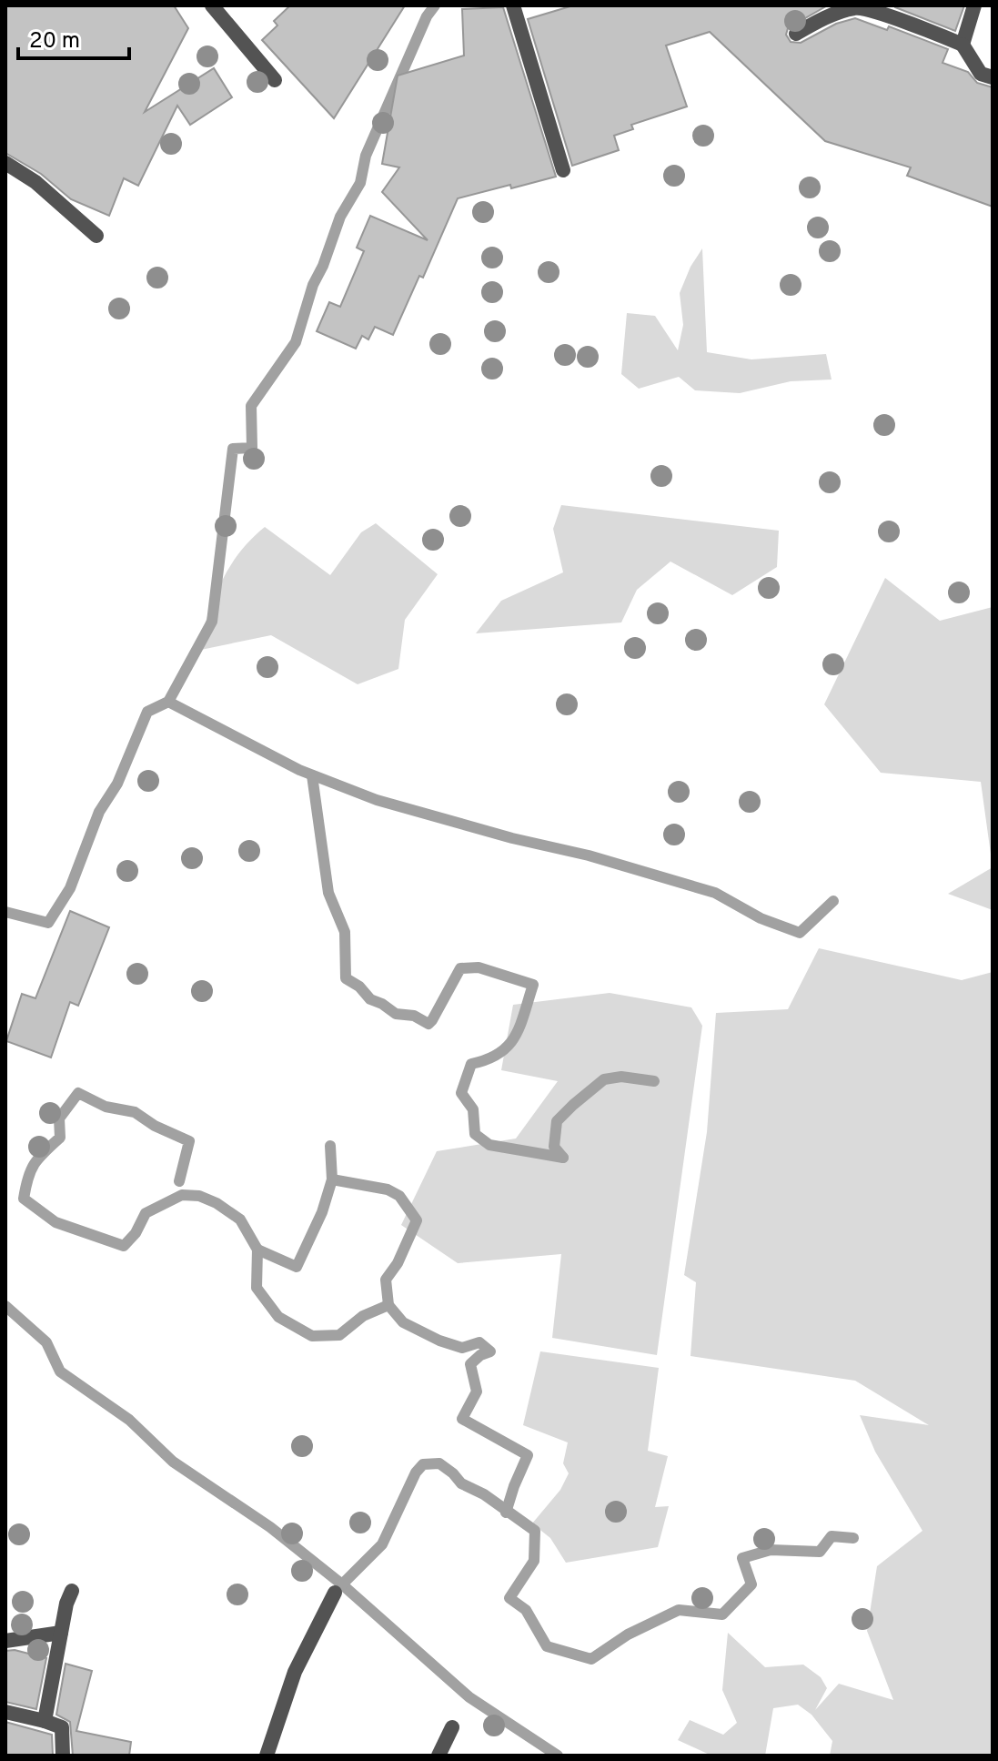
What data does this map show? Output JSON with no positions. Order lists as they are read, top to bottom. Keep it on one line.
{"scale_bar":"20 m"}
